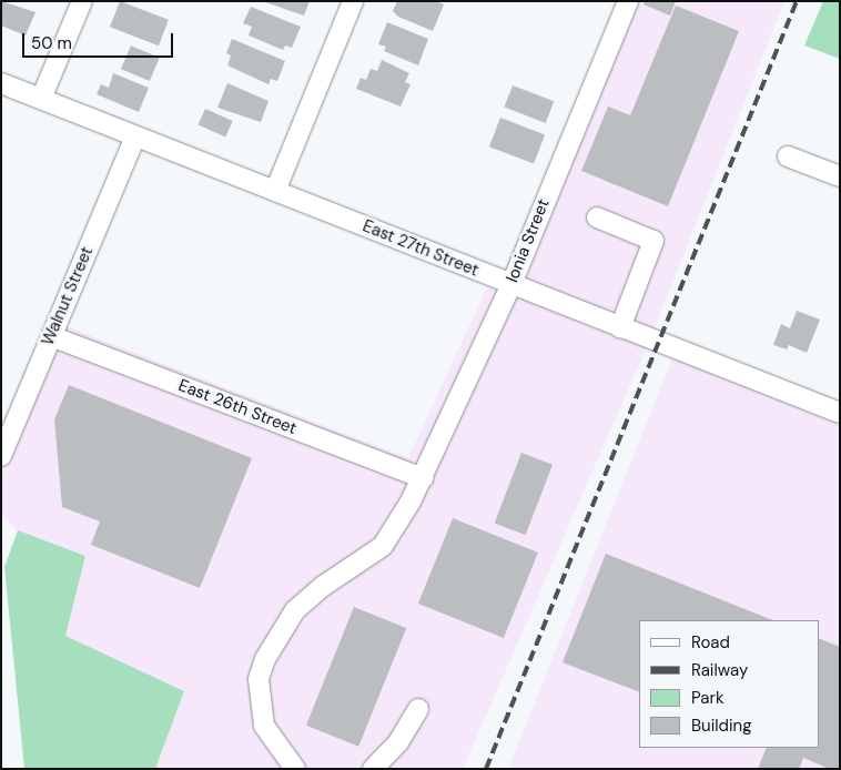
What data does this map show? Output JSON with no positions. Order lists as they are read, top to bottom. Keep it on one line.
{"streets":{"street":["Ionia Street","East 27th Street","Walnut Street","East 26th Street"]},"crossings":[["Ionia Street","East 27th Street"],["Ionia Street","East 26th Street"],["East 27th Street","Walnut Street"],["Walnut Street","East 26th Street"]],"legend":["Road","Railway","Park","Building"],"scale_bar":"50 m"}
